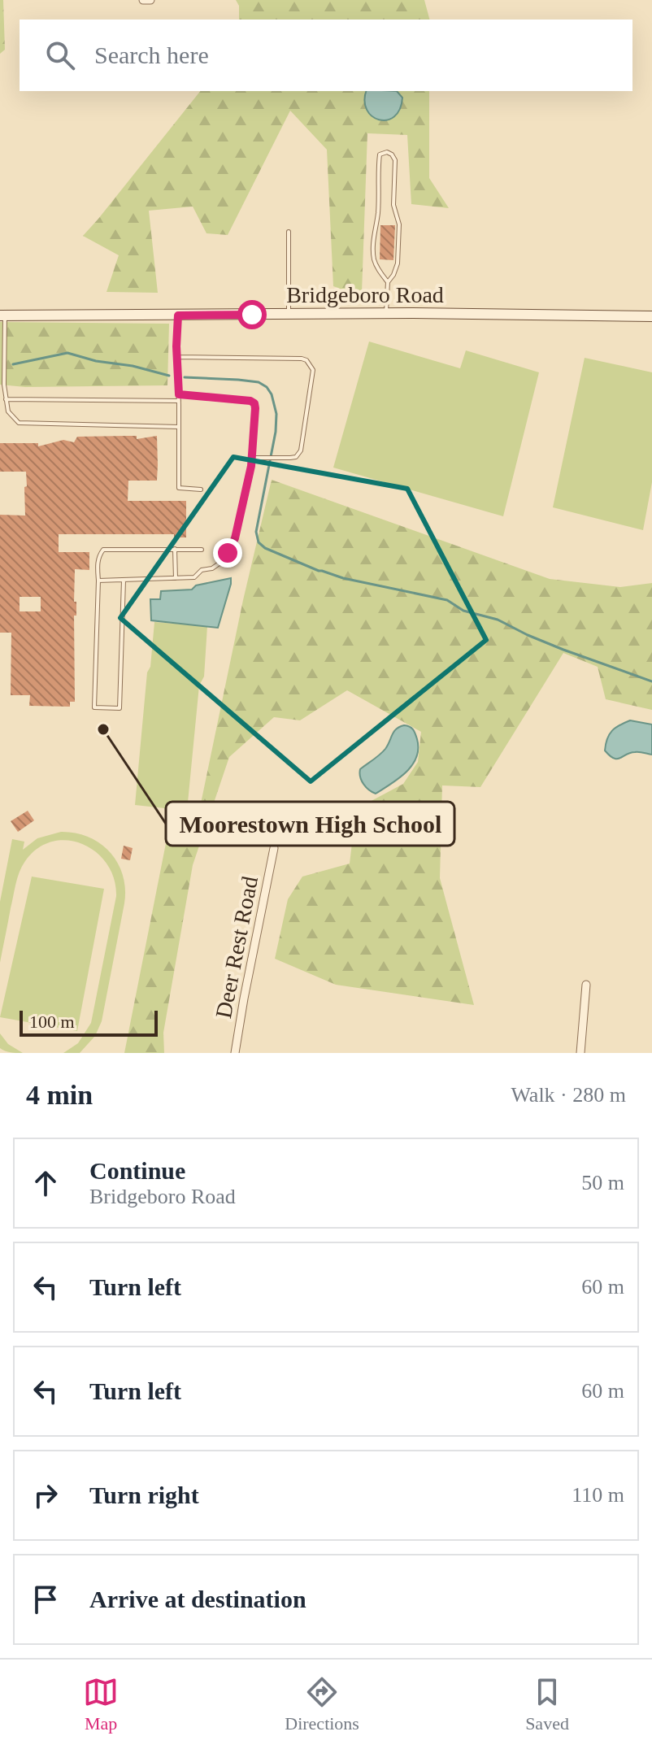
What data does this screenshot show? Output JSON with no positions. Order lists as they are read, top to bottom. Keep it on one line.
{"streets":{"main road":["Bridgeboro Road"],"street":["Deer Rest Road"]},"places":["Moorestown High School"],"scale_bar":"100 m","page":{"search":"Search here","scale":"100 m","heading":["4 min","Walk · 280 m"],"list":[["Continue","Bridgeboro Road","50 m"],["Turn left","60 m"],["Turn left","60 m"],["Turn right","110 m"],"Arrive at destination"],"nav":["Map","Directions","Saved"]}}
